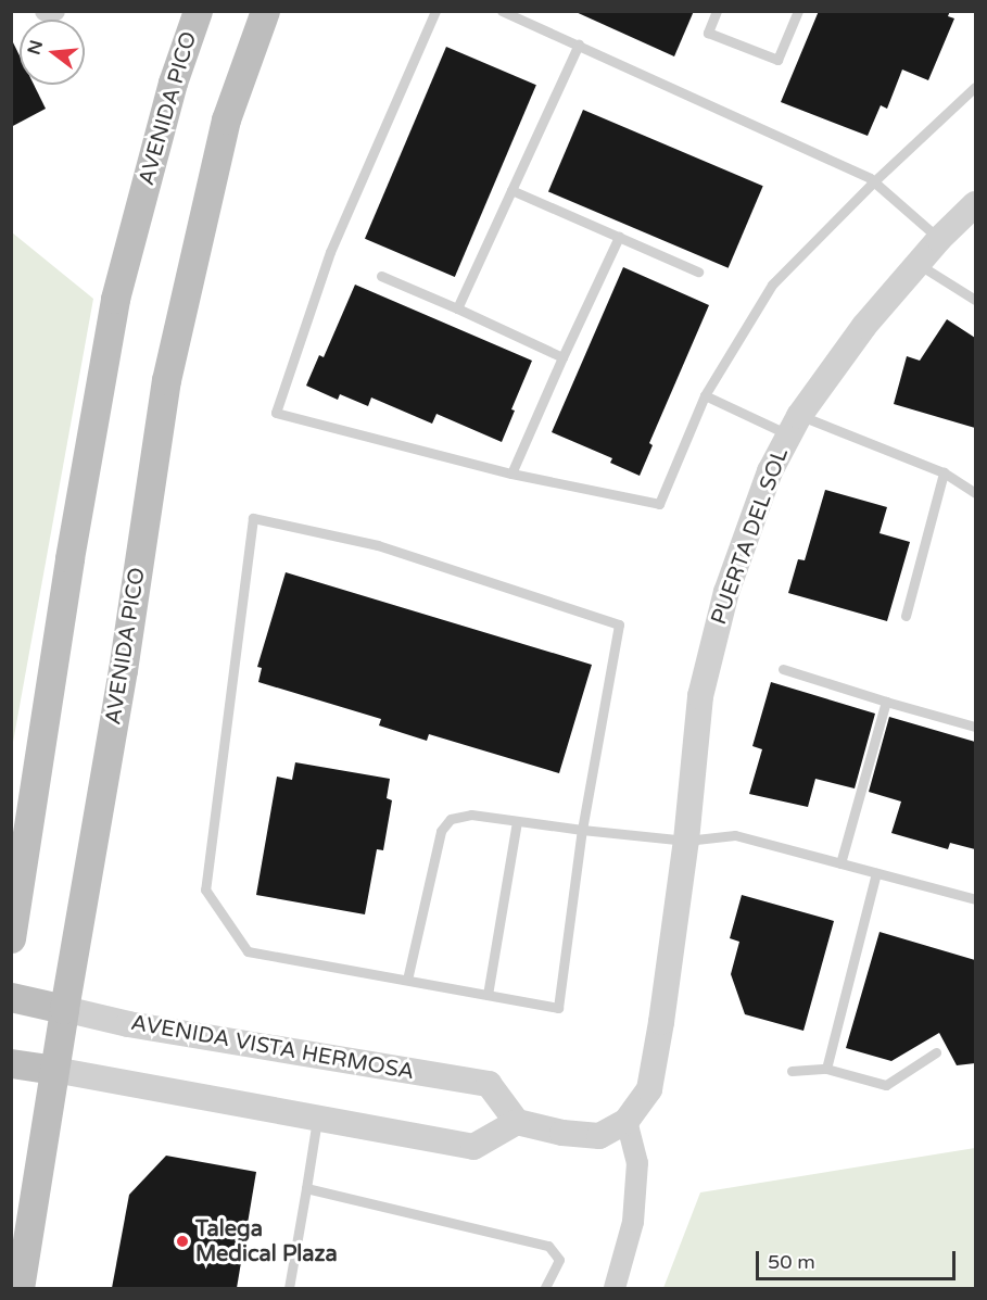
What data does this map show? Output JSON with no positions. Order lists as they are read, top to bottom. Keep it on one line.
{"streets":{"main road":["AVENIDA PICO","AVENIDA VISTA HERMOSA"],"street":["PUERTA DEL SOL"]},"crossings":[["AVENIDA PICO","AVENIDA VISTA HERMOSA"]],"places":["Talega Medical Plaza"],"scale_bar":"50 m","north":"left"}
